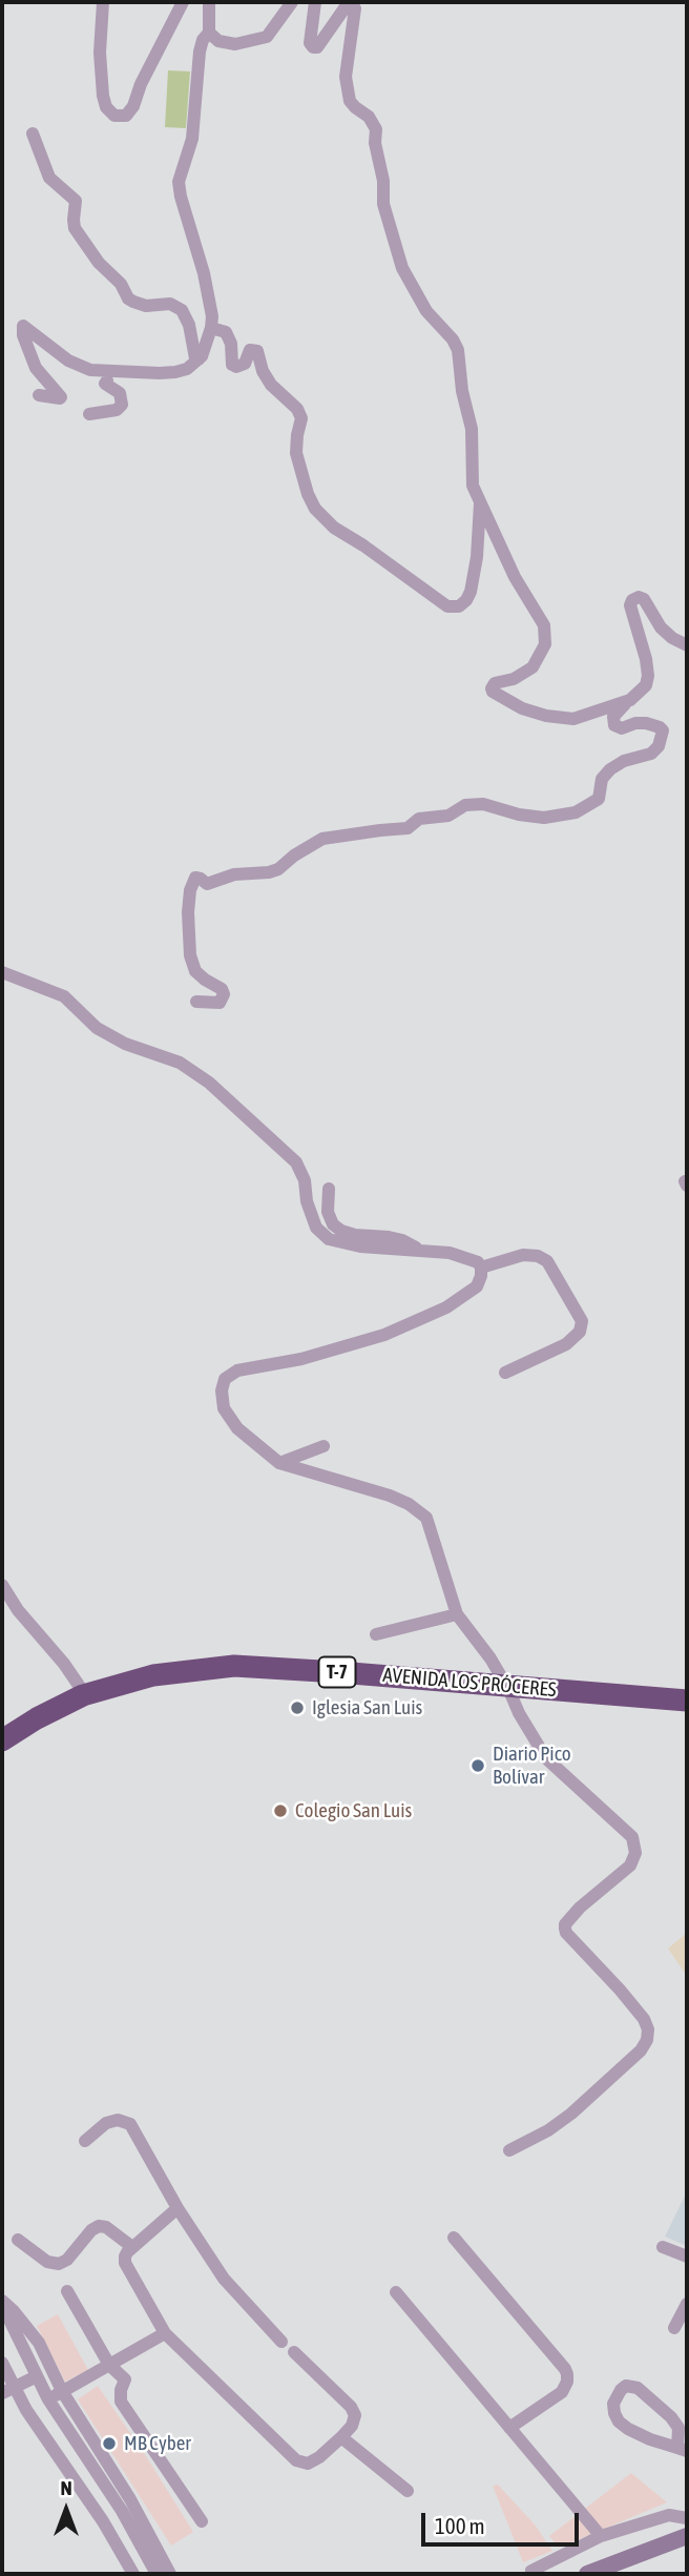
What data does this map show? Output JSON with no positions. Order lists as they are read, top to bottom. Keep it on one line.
{"streets":{"highway":["T-7","AVENIDA LOS PRÓCERES"]},"places":["Iglesia San Luis","Diario Pico Bolívar","Colegio San Luis","MB Cyber"],"scale_bar":"100 m","north":"top"}
